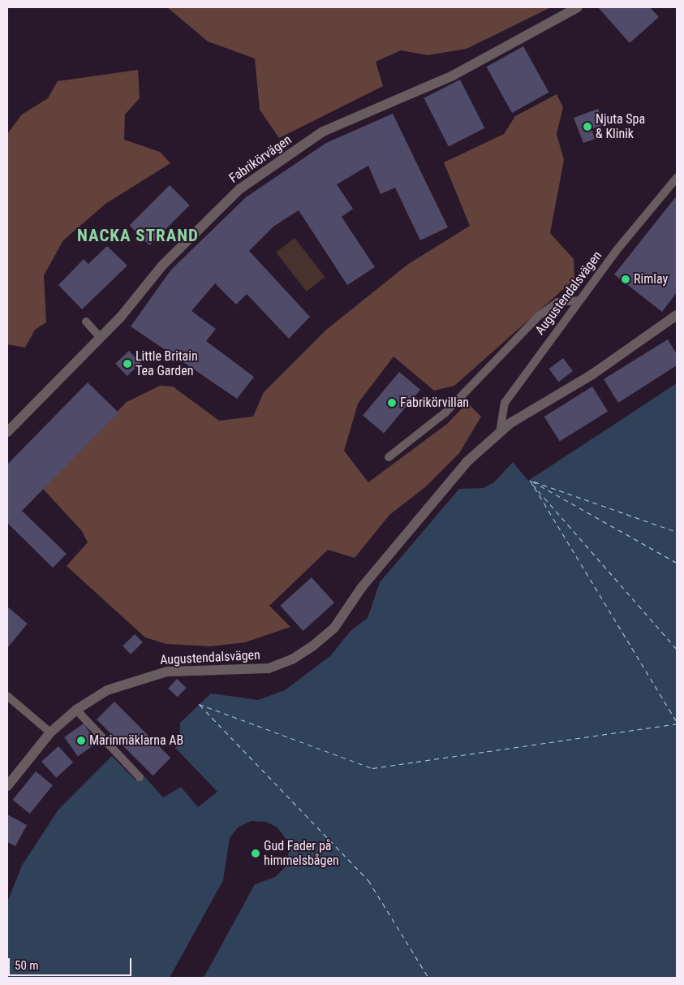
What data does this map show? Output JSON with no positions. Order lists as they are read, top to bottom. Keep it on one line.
{"streets":{"street":["Fabrikörvägen","Augustendalsvägen"]},"districts":["NACKA STRAND"],"places":["Njuta Spa & Klinik","Rimlay","Little Britain Tea Garden","Fabrikörvillan","Marinmäklarna AB","Gud Fader på himmelsbågen"],"scale_bar":"50 m"}
